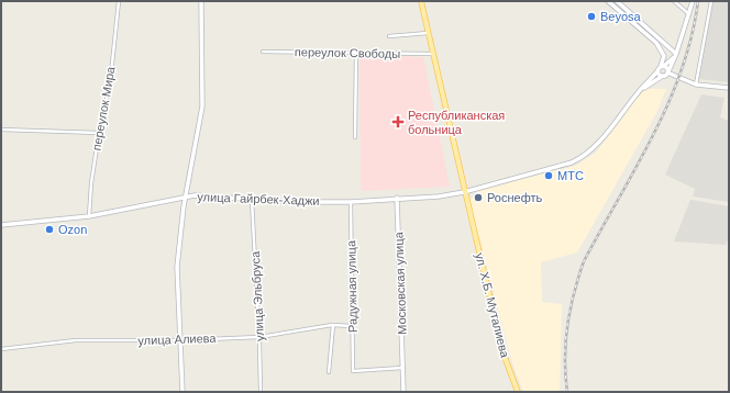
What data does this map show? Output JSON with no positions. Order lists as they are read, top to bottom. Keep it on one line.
{"streets":{"main road":["ул. Х.Б. Муталиева"],"street":["переулок Свободы","переулок Мира","улица Гайрбек-Хаджи","Московская улица","Радужная улица","улица Эльбруса","улица Алиева"]},"crossings":[["переулок Мира","улица Гайрбек-Хаджи"],["улица Гайрбек-Хаджи","Московская улица"],["улица Гайрбек-Хаджи","Радужная улица"],["улица Гайрбек-Хаджи","улица Эльбруса"],["улица Гайрбек-Хаджи","ул. Х.Б. Муталиева"],["Московская улица","Радужная улица"],["Радужная улица","улица Алиева"],["улица Эльбруса","улица Алиева"]],"places":{"other":["Beyosa","МТС","Роснефть","Ozon"],"health":["Республиканская больница"]}}
